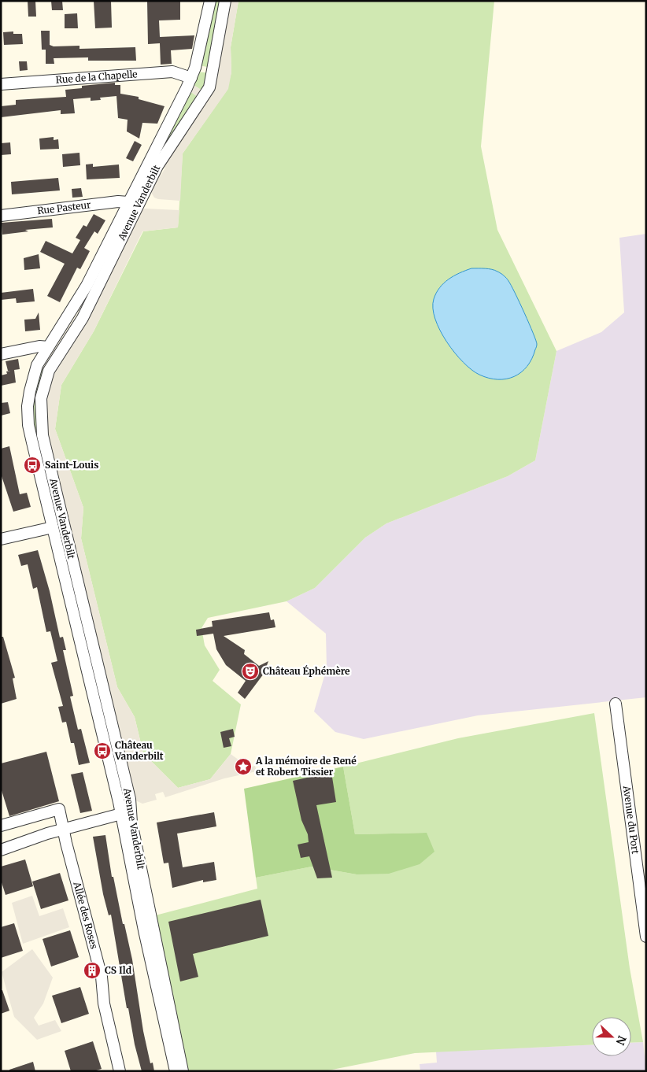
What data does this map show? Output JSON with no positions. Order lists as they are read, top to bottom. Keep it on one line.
{"streets":{"street":["Rue de la Chapelle","Avenue Vanderbilt","Rue Pasteur","Avenue du Port","Allée des Roses"]},"crossings":[["Rue de la Chapelle","Avenue Vanderbilt"],["Avenue Vanderbilt","Rue Pasteur"]],"places":{"bus stop":["Saint-Louis","Château Vanderbilt"],"theatre":["Château Éphémère"],"place":["A la mémoire de René et Robert Tissier"],"building":["CS Ild"]},"north":"right"}
